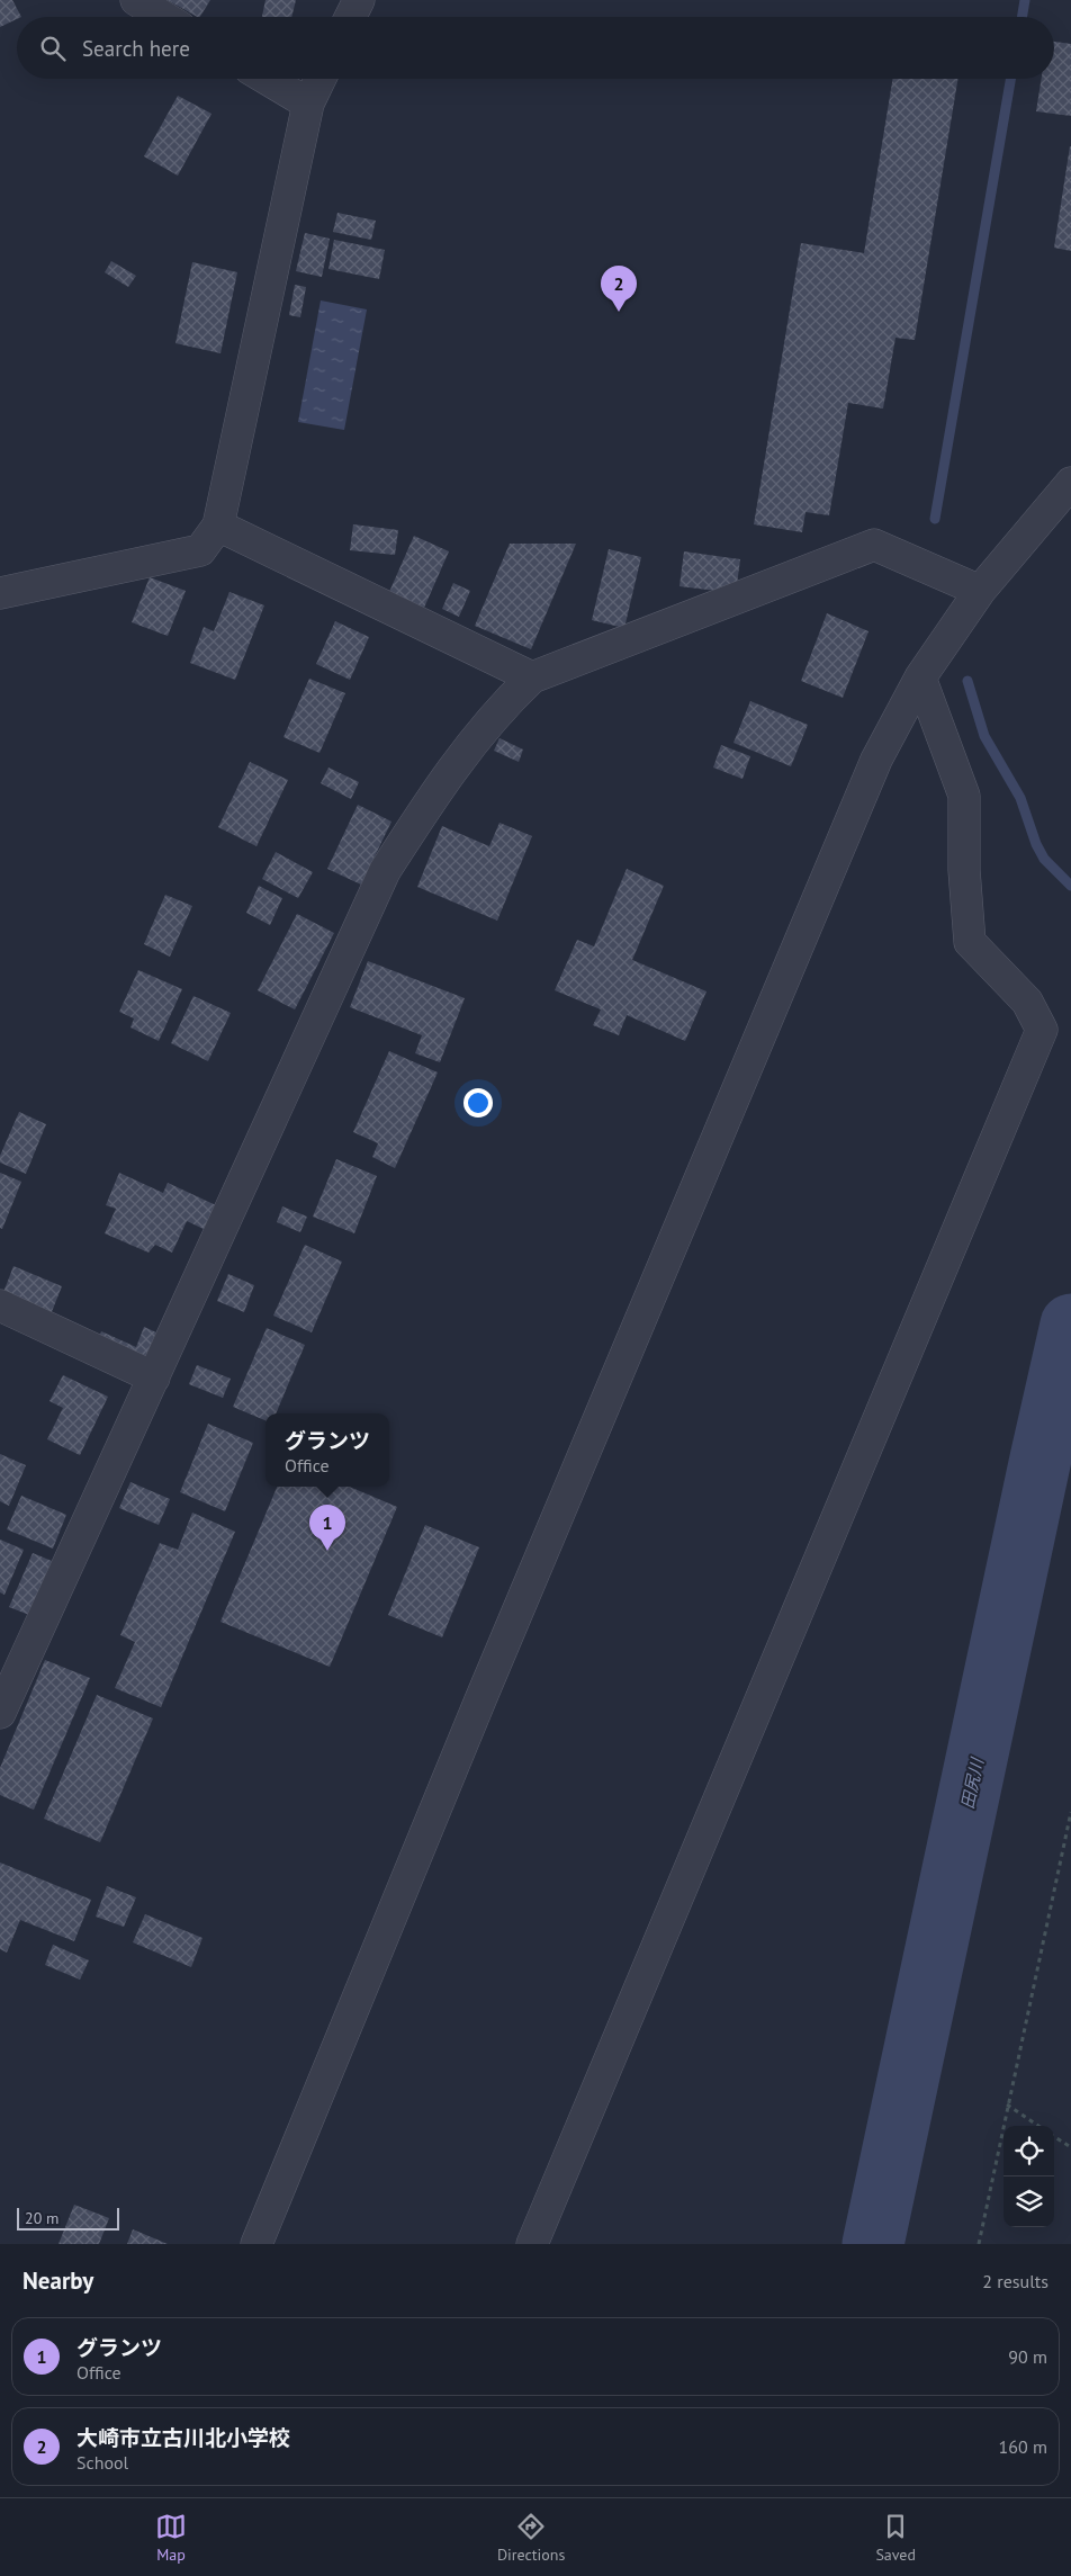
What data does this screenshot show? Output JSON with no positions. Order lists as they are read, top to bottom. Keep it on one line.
{"water":["田尻川"],"scale_bar":"20 m","page":{"search":"Search here","pins":["2","1"],"popup":["グランツ","Office"],"scale":"20 m","heading":["Nearby","2 results"],"list":[{"mark":"1","name":"グランツ","note":"Office","value":"90 m"},{"mark":"2","name":"大崎市立古川北小学校","note":"School","value":"160 m"}],"nav":["Map","Directions","Saved"]}}
